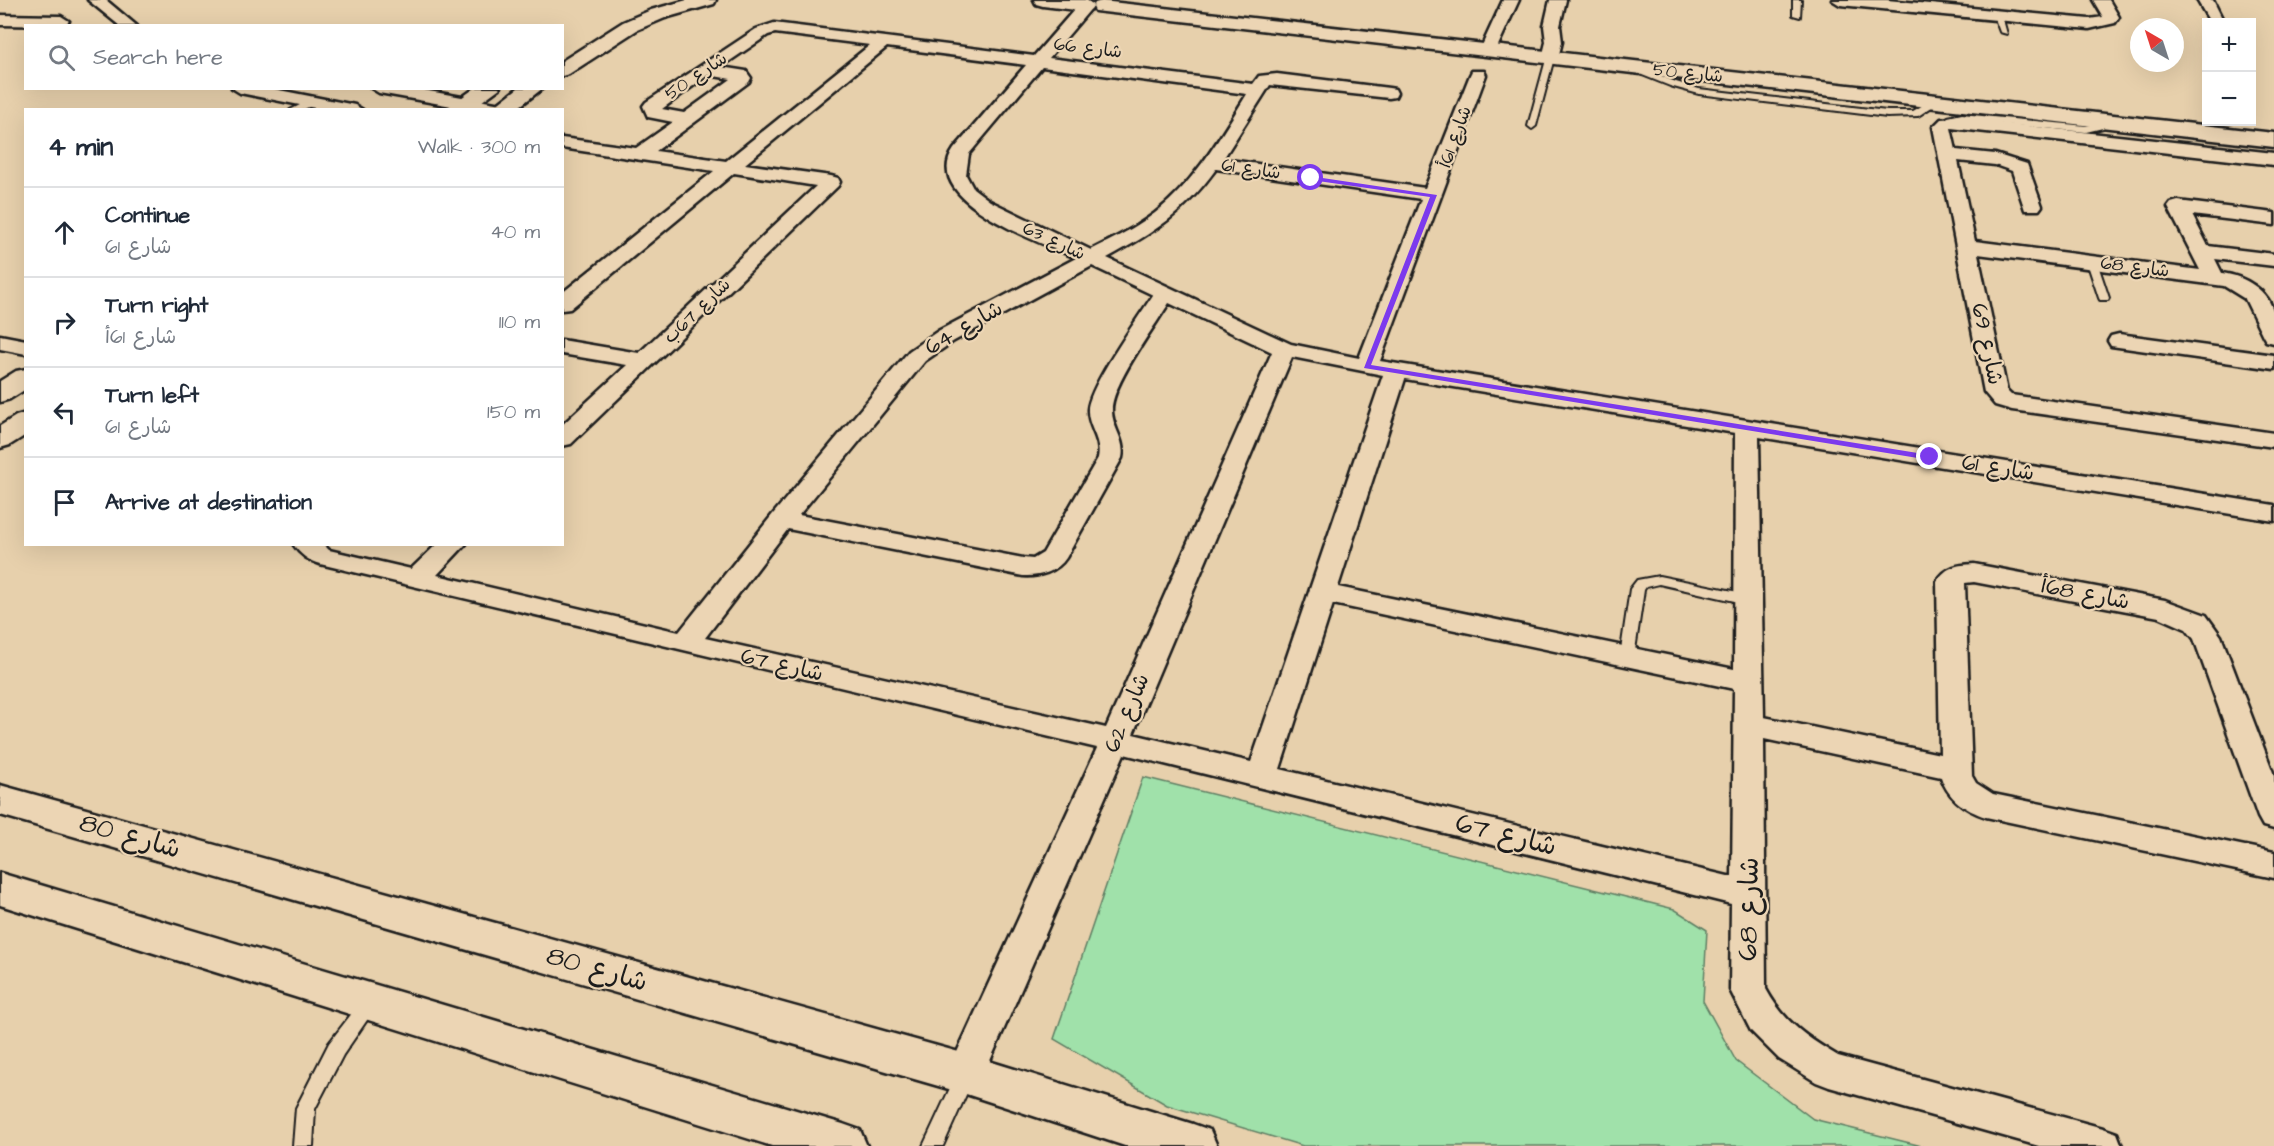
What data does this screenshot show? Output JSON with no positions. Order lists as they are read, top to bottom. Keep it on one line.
{"streets":{"street":["شارع 66","شارع 50","شارع 61أ","شارع 61","شارع 63","شارع 68","شارع 67ب","شارع 64","شارع 69","شارع 68أ","شارع 67","شارع 62","شارع 80"]},"crossings":[["شارع 66","شارع 50"],["شارع 66","شارع 63"],["شارع 66","شارع 64"],["شارع 50","شارع 63"],["شارع 61أ","شارع 61"],["شارع 61أ","شارع 63"],["شارع 61","شارع 63"],["شارع 61","شارع 68"],["شارع 61","شارع 64"],["شارع 63","شارع 64"],["شارع 63","شارع 62"],["شارع 68","شارع 69"],["شارع 68","شارع 67"],["شارع 64","شارع 67"],["شارع 67","شارع 62"],["شارع 62","شارع 80"]],"north":"top left","page":{"map_buttons":["+","−"],"search":"Search here","heading":["4 min","Walk · 300 m"],"list":[["Continue","شارع 61","40 m"],["Turn right","شارع 61أ","110 m"],["Turn left","شارع 61","150 m"],"Arrive at destination"]}}
